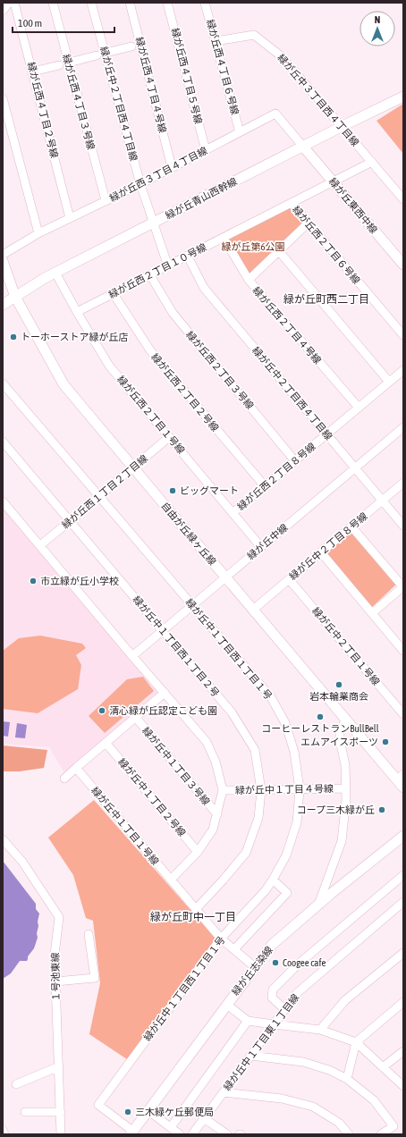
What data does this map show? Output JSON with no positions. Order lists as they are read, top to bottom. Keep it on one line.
{"streets":{"street":["緑が丘西４丁目６号線","緑が丘西４丁目５号線","緑が丘西４丁目４号線","緑が丘中３丁目西４丁目線","緑が丘西４丁目３号線","緑が丘中２丁目西４丁目線","緑が丘西４丁目２号線","緑が丘西３丁目４丁目線","緑が丘青山西幹線","緑が丘東西中線","緑が丘西２丁目６号線","緑が丘西２丁目１０号線","緑が丘西２丁目４号線","緑が丘西２丁目３号線","緑が丘西２丁目２号線","緑が丘西２丁目１号線","緑が丘西２丁目８号線","緑が丘西１丁目２丁目線","自由が丘緑ヶ丘線","緑が丘中線","緑が丘中２丁目８号線","緑が丘中１丁目西１丁目２号","緑が丘中２丁目１号線","緑が丘中１丁目西１丁目１号","緑が丘中１丁目３号線","緑が丘中１丁目４号線","緑が丘中１丁目２号線","緑が丘中１丁目１号線","緑が丘志染線","１号池東線","緑が丘中１丁目東１丁目線"]},"crossings":[["緑が丘西４丁目６号線","緑が丘中３丁目西４丁目線"],["緑が丘西４丁目６号線","緑が丘西３丁目４丁目線"],["緑が丘西４丁目５号線","緑が丘西３丁目４丁目線"],["緑が丘西４丁目４号線","緑が丘西３丁目４丁目線"],["緑が丘中３丁目西４丁目線","緑が丘青山西幹線"],["緑が丘中３丁目西４丁目線","緑が丘西２丁目１０号線"],["緑が丘西４丁目３号線","緑が丘西３丁目４丁目線"],["緑が丘中２丁目西４丁目線","緑が丘西３丁目４丁目線"],["緑が丘中２丁目西４丁目線","緑が丘青山西幹線"],["緑が丘中２丁目西４丁目線","緑が丘西２丁目１０号線"],["緑が丘中２丁目西４丁目線","緑が丘西２丁目８号線"],["緑が丘中２丁目西４丁目線","緑が丘中線"],["緑が丘中２丁目西４丁目線","緑が丘中２丁目８号線"],["緑が丘西４丁目２号線","緑が丘西３丁目４丁目線"],["緑が丘西３丁目４丁目線","緑が丘青山西幹線"],["緑が丘西３丁目４丁目線","緑が丘東西中線"],["緑が丘青山西幹線","緑が丘東西中線"],["緑が丘青山西幹線","緑が丘西２丁目１号線"],["緑が丘青山西幹線","自由が丘緑ヶ丘線"],["緑が丘東西中線","緑が丘西２丁目１０号線"],["緑が丘西２丁目６号線","緑が丘西２丁目１０号線"],["緑が丘西２丁目１０号線","緑が丘西２丁目４号線"],["緑が丘西２丁目１０号線","緑が丘西２丁目３号線"],["緑が丘西２丁目１０号線","緑が丘西２丁目２号線"],["緑が丘西２丁目１０号線","緑が丘西２丁目１号線"],["緑が丘西２丁目４号線","緑が丘西２丁目８号線"],["緑が丘西２丁目３号線","緑が丘西２丁目８号線"],["緑が丘西２丁目２号線","緑が丘西２丁目８号線"],["緑が丘西２丁目１号線","緑が丘西２丁目８号線"],["緑が丘西２丁目１号線","緑が丘西１丁目２丁目線"],["緑が丘西２丁目１号線","緑が丘中線"],["緑が丘西１丁目２丁目線","自由が丘緑ヶ丘線"],["緑が丘西１丁目２丁目線","緑が丘中１丁目西１丁目２号"],["緑が丘西１丁目２丁目線","緑が丘中１丁目西１丁目１号"],["自由が丘緑ヶ丘線","緑が丘中線"],["自由が丘緑ヶ丘線","緑が丘中２丁目８号線"],["緑が丘中線","緑が丘中１丁目西１丁目２号"],["緑が丘中線","緑が丘中１丁目西１丁目１号"],["緑が丘中２丁目８号線","緑が丘中２丁目１号線"],["緑が丘中１丁目西１丁目２号","緑が丘中１丁目４号線"],["緑が丘中１丁目西１丁目２号","緑が丘中１丁目１号線"],["緑が丘中１丁目西１丁目１号","緑が丘中１丁目４号線"],["緑が丘中１丁目西１丁目１号","緑が丘中１丁目１号線"],["緑が丘中１丁目西１丁目１号","緑が丘志染線"],["緑が丘中１丁目１号線","緑が丘志染線"]],"districts":["緑が丘町西二丁目","緑が丘町中一丁目"],"parks":["緑が丘第6公園"],"places":["トーホーストア緑が丘店","ビッグマート","市立緑が丘小学校","岩本輪業商会","清心緑が丘認定こども園","コーヒーレストランBullBell","エムアイスポーツ","コープ三木緑が丘","Coogee cafe","三木緑ケ丘郵便局"],"scale_bar":"100 m","north":"top"}
